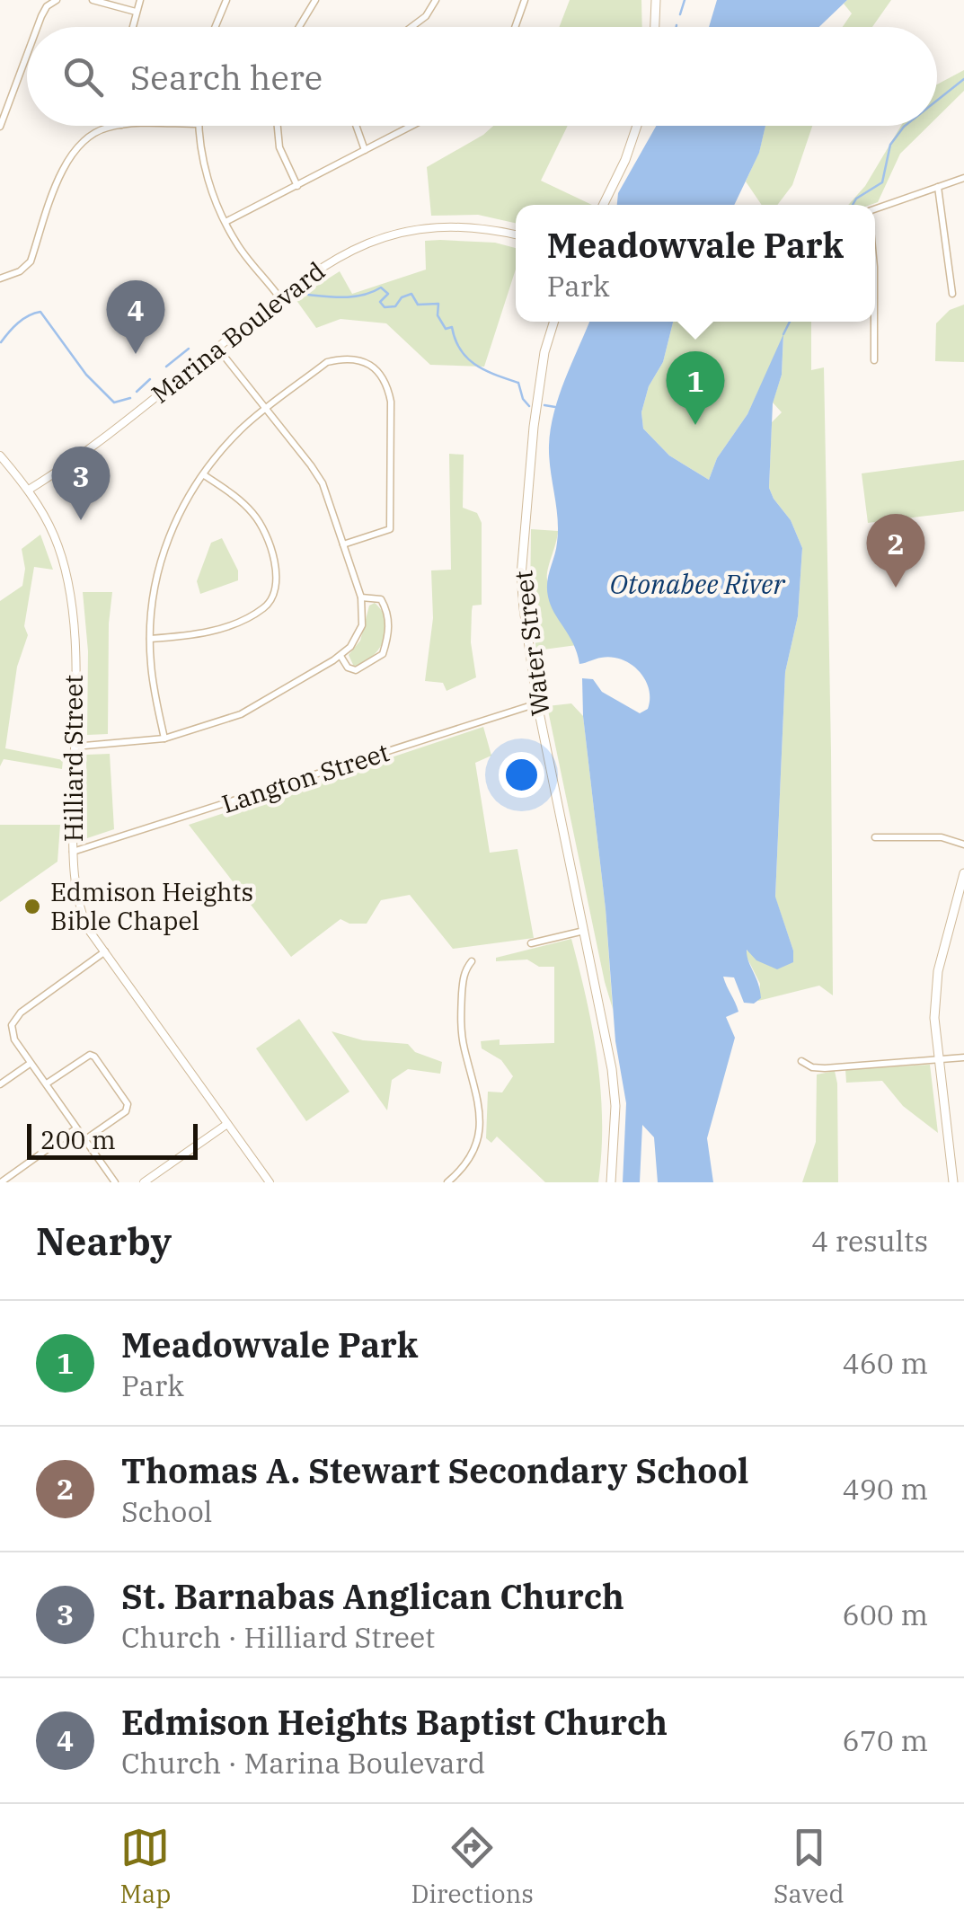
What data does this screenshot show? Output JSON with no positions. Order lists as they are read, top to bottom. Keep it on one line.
{"streets":{"main road":["Water Street"],"street":["Marina Boulevard","Hilliard Street","Langton Street"]},"crossings":[["Marina Boulevard","Hilliard Street"],["Water Street","Langton Street"],["Hilliard Street","Langton Street"]],"water":["Otonabee River"],"places":["Edmison Heights Bible Chapel"],"scale_bar":"200 m","page":{"search":"Search here","popup":["Meadowvale Park","Park"],"pins":["4","1","3","2"],"scale":"200 m","heading":["Nearby","4 results"],"list":[{"mark":"1","name":"Meadowvale Park","note":"Park","value":"460 m"},{"mark":"2","name":"Thomas A. Stewart Secondary School","note":"School","value":"490 m"},{"mark":"3","name":"St. Barnabas Anglican Church","note":"Church · Hilliard Street","value":"600 m"},{"mark":"4","name":"Edmison Heights Baptist Church","note":"Church · Marina Boulevard","value":"670 m"}],"nav":["Map","Directions","Saved"]}}
